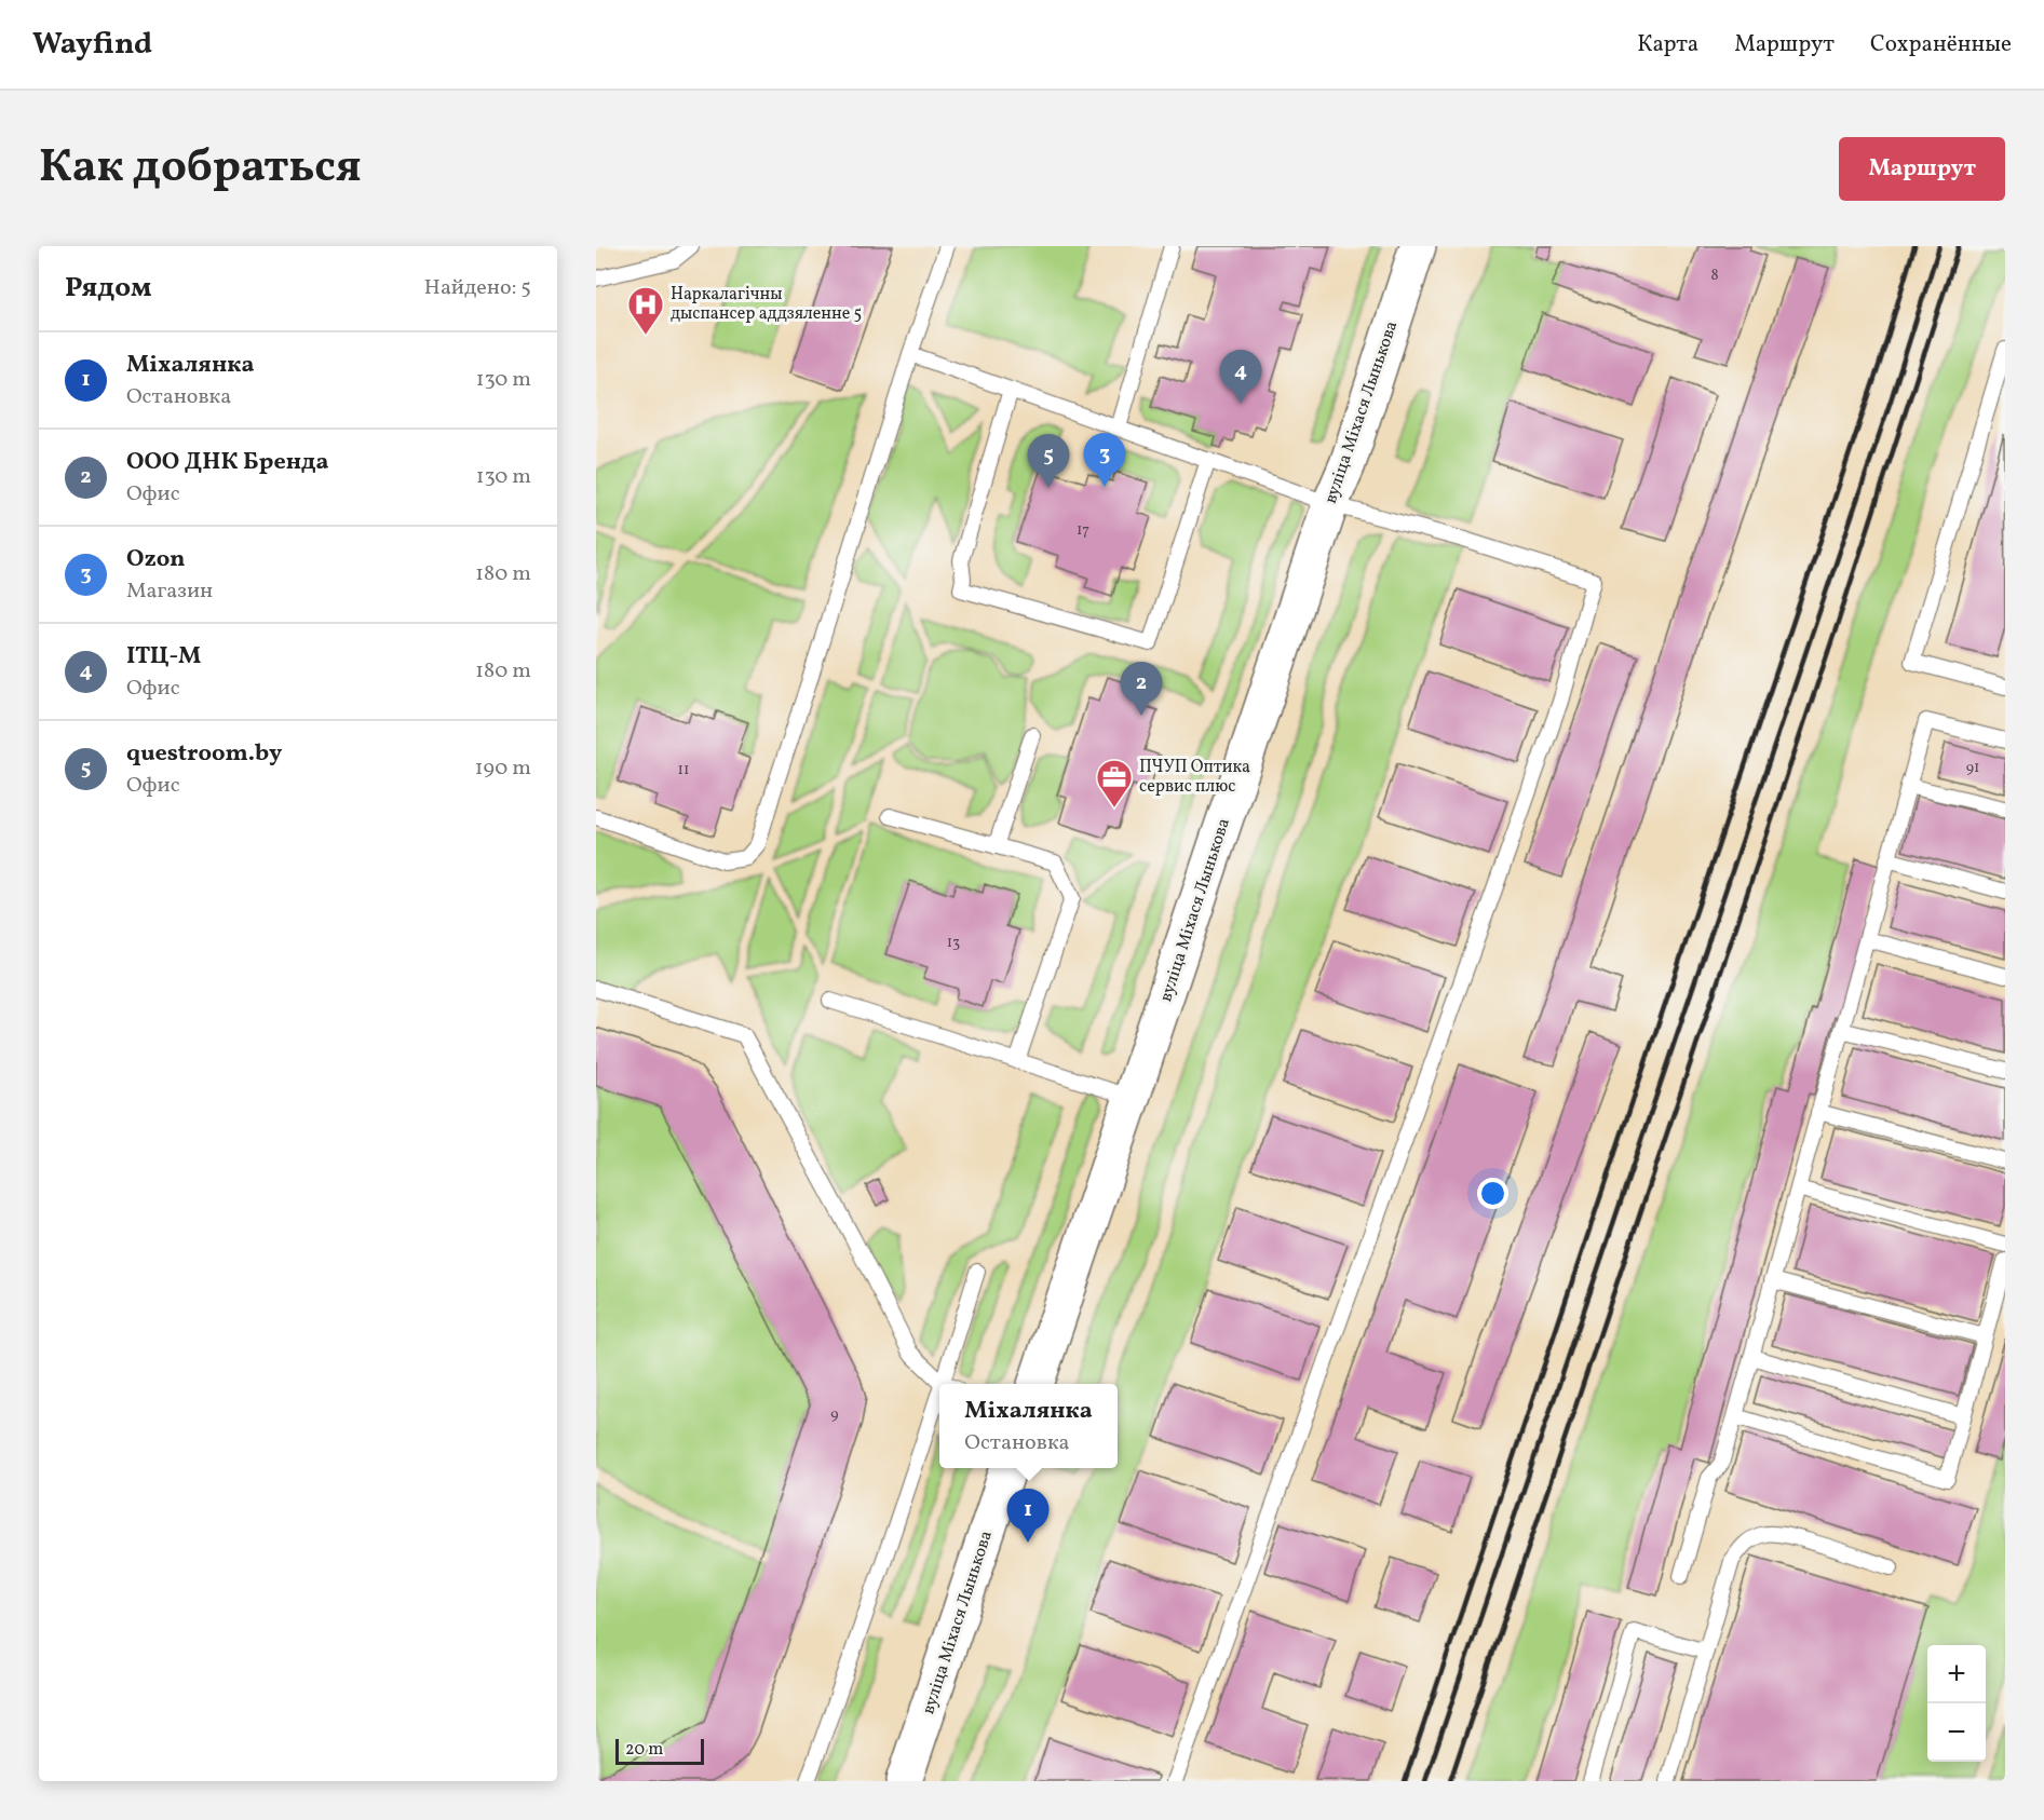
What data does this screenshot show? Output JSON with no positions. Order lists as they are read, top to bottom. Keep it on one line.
{"streets":{"street":["вуліца Міхася Лынькова"]},"places":{"hospital":["Наркалагічны дыспансер аддзяленне 5"],"office":["ПЧУП Оптика сервис плюс"]},"house_numbers":["8","17","91","11","13","9"],"scale_bar":"20 m","page":{"header":"Wayfind","nav":["Карта","Маршрут","Сохранённые"],"title":"Как добраться","buttons":"Маршрут","heading":["Рядом","Найдено: 5"],"list":[{"mark":"1","name":"Міхалянка","note":"Остановка","value":"130 m"},{"mark":"2","name":"ООО ДНК Бренда","note":"Офис","value":"130 m"},{"mark":"3","name":"Ozon","note":"Магазин","value":"180 m"},{"mark":"4","name":"ІТЦ-М","note":"Офис","value":"180 m"},{"mark":"5","name":"questroom.by","note":"Офис","value":"190 m"}],"pins":["4","3","5","2","1"],"popup":["Міхалянка","Остановка"],"map_buttons":["+","−"],"scale":"20 m"}}
